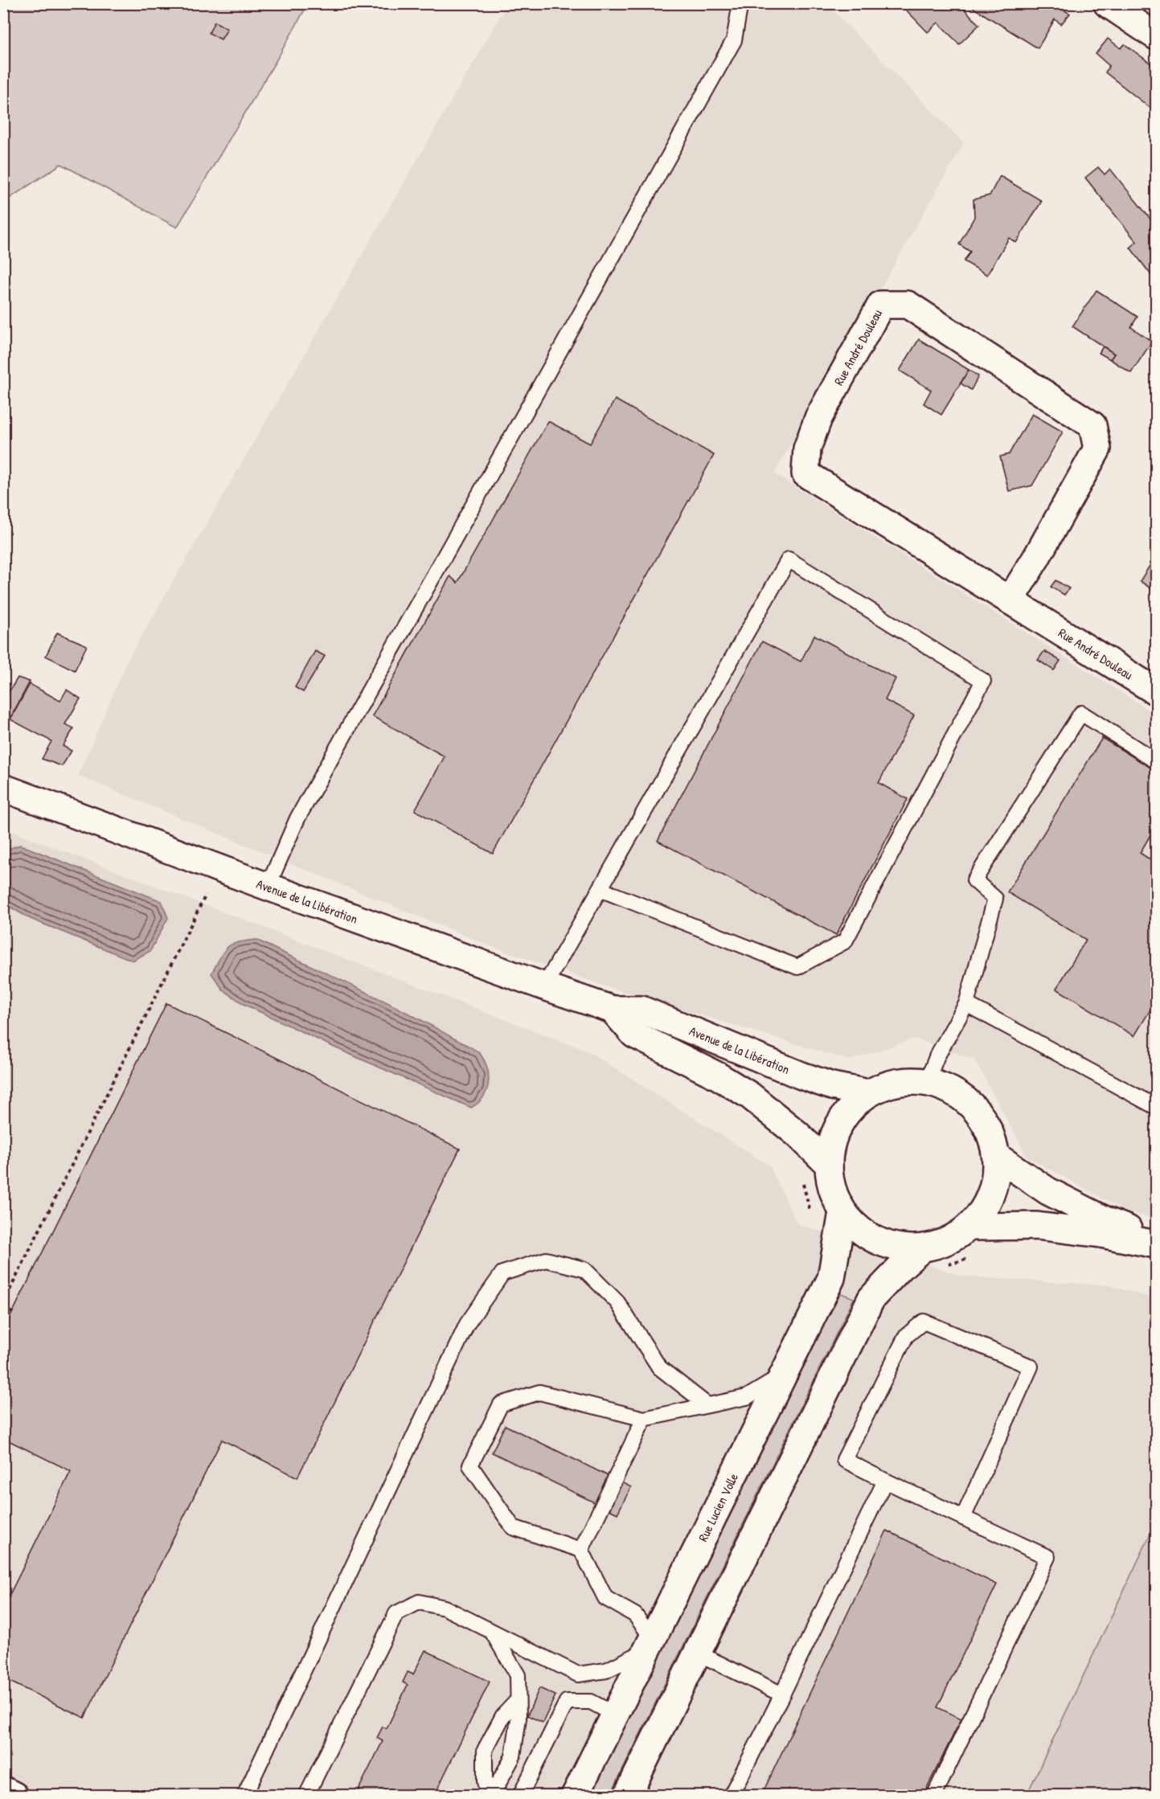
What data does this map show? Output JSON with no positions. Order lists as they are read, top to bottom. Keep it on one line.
{"streets":{"street":["Rue André Douleau","Avenue de la Libération","Rue Lucien Volle"]},"crossings":[["Avenue de la Libération","Rue Lucien Volle"]]}
